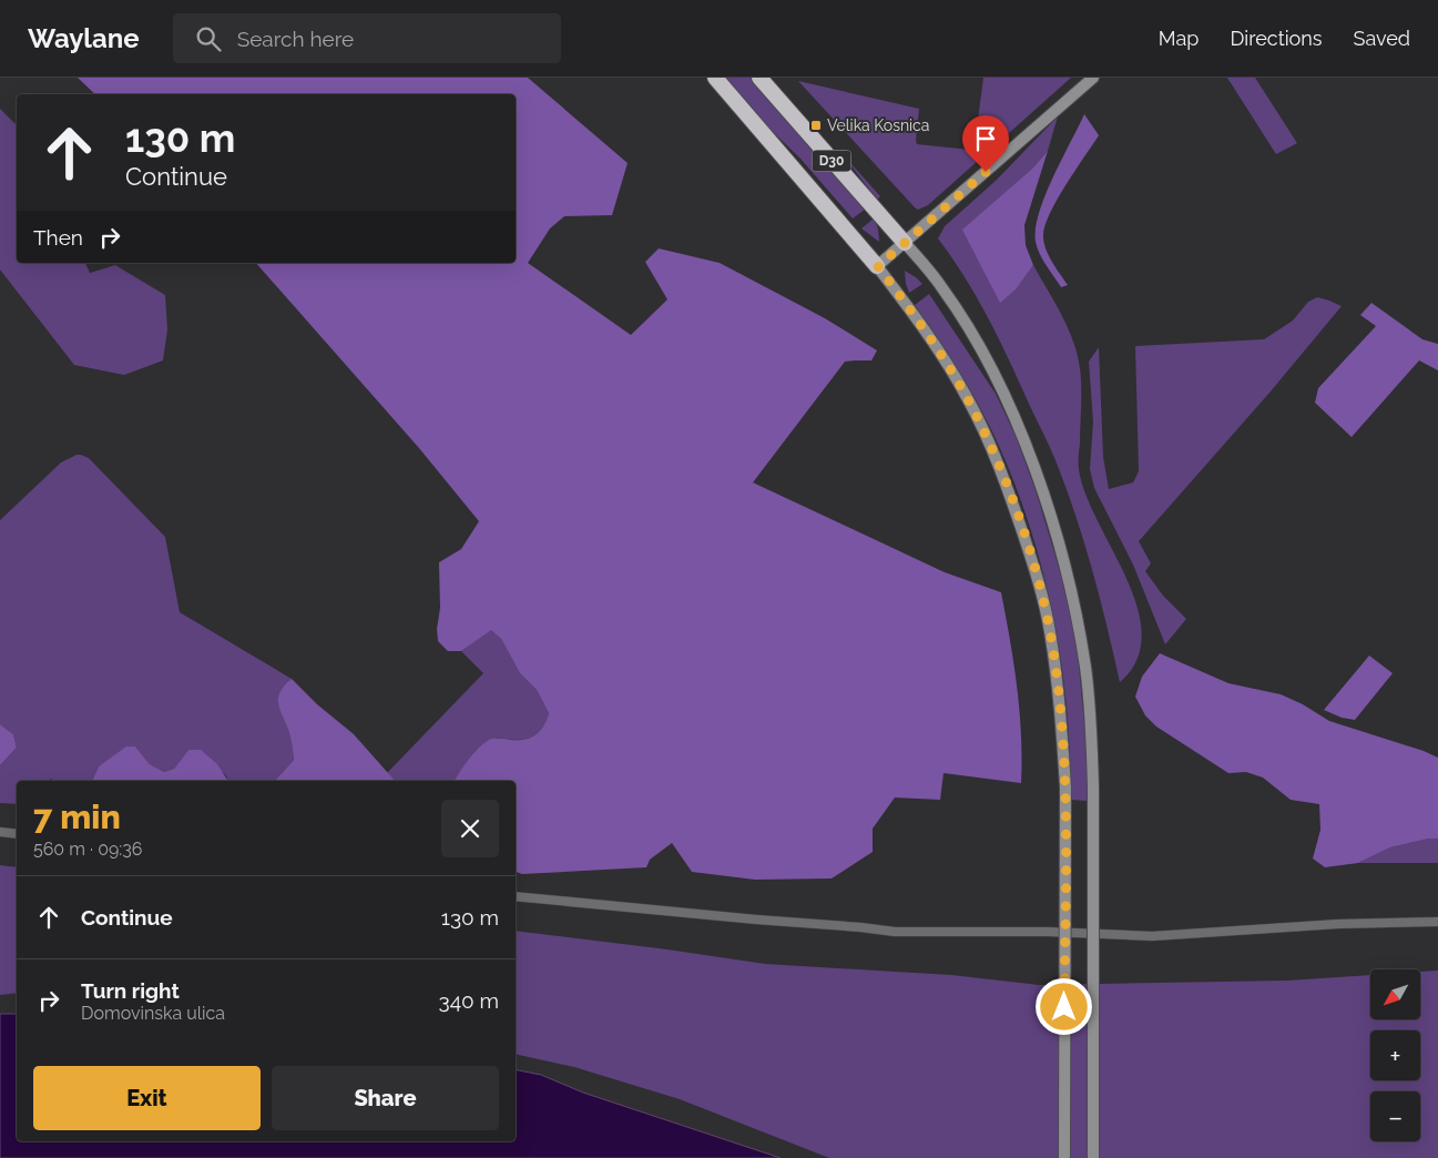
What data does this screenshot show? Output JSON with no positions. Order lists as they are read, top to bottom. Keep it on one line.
{"streets":{"highway":["D30"]},"places":{"transit":["Velika Kosnica"]},"north":"bottom left","page":{"header":"Waylane","search":"Search here","nav":["Map","Directions","Saved"],"turn":["130 m","Continue"],"then":"Then","heading":["7 min","560 m · 09:36"],"list":[{"name":"Continue","value":"130 m"},{"name":"Turn right","note":"Domovinska ulica","value":"340 m"}],"map_buttons":["+","−"],"buttons":["Exit","Share"]}}
